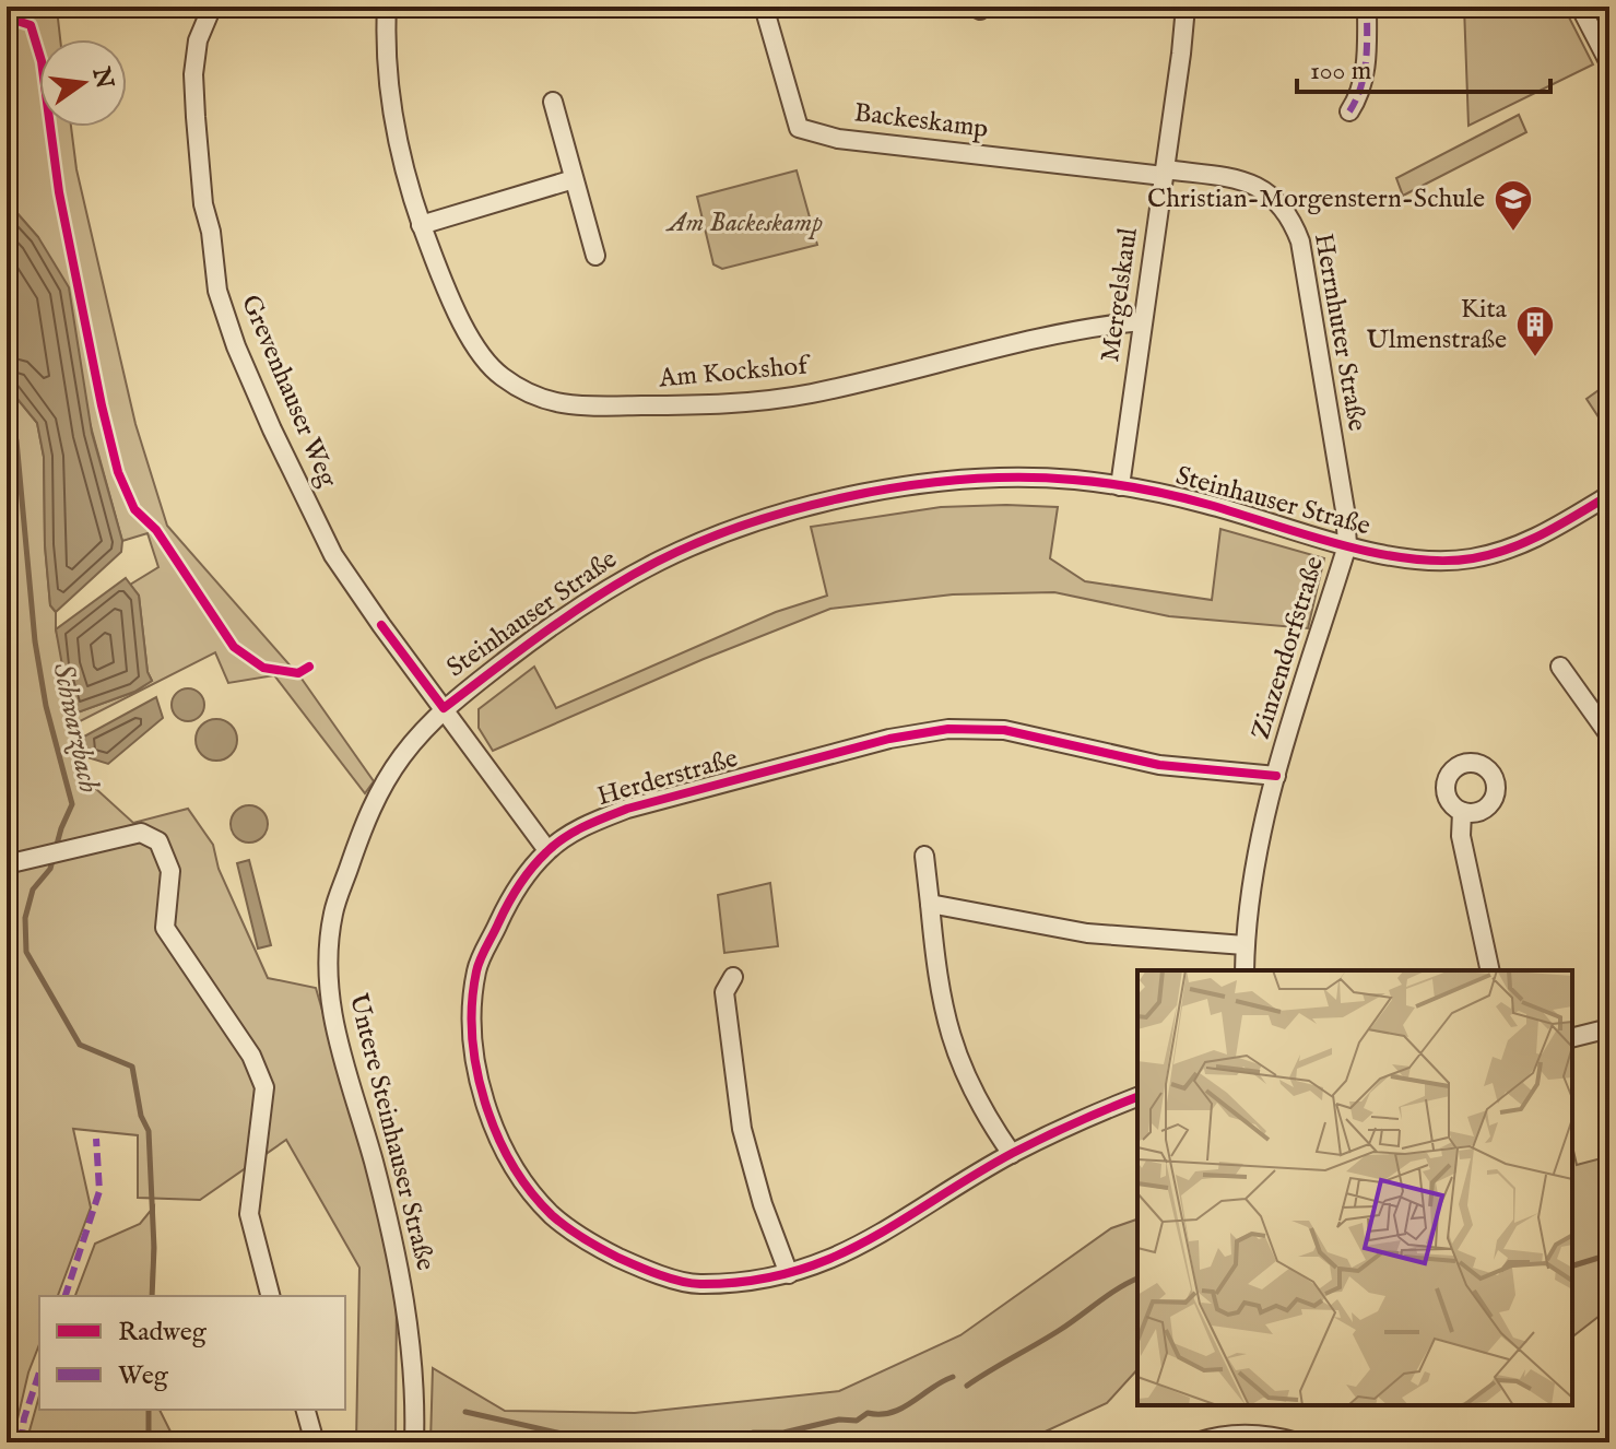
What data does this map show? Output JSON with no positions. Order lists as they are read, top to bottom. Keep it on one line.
{"streets":{"street":["Backeskamp","Mergelskaul","Herrnhuter Straße","Am Kockshof","Grevenhauser Weg","Steinhauser Straße","Zinzendorfstraße","Herderstraße","Untere Steinhauser Straße"]},"crossings":[["Backeskamp","Mergelskaul"],["Backeskamp","Herrnhuter Straße"],["Mergelskaul","Herrnhuter Straße"],["Mergelskaul","Am Kockshof"],["Mergelskaul","Steinhauser Straße"],["Herrnhuter Straße","Steinhauser Straße"],["Herrnhuter Straße","Zinzendorfstraße"],["Grevenhauser Weg","Steinhauser Straße"],["Grevenhauser Weg","Untere Steinhauser Straße"],["Steinhauser Straße","Zinzendorfstraße"],["Steinhauser Straße","Untere Steinhauser Straße"],["Zinzendorfstraße","Herderstraße"]],"water":["Schwarzbach"],"parks":["Am Backeskamp"],"places":{"school or university":["Christian-Morgenstern-Schule"],"building":["Kita Ulmenstraße"]},"legend":["Radweg","Weg"],"scale_bar":"100 m","north":"right"}
